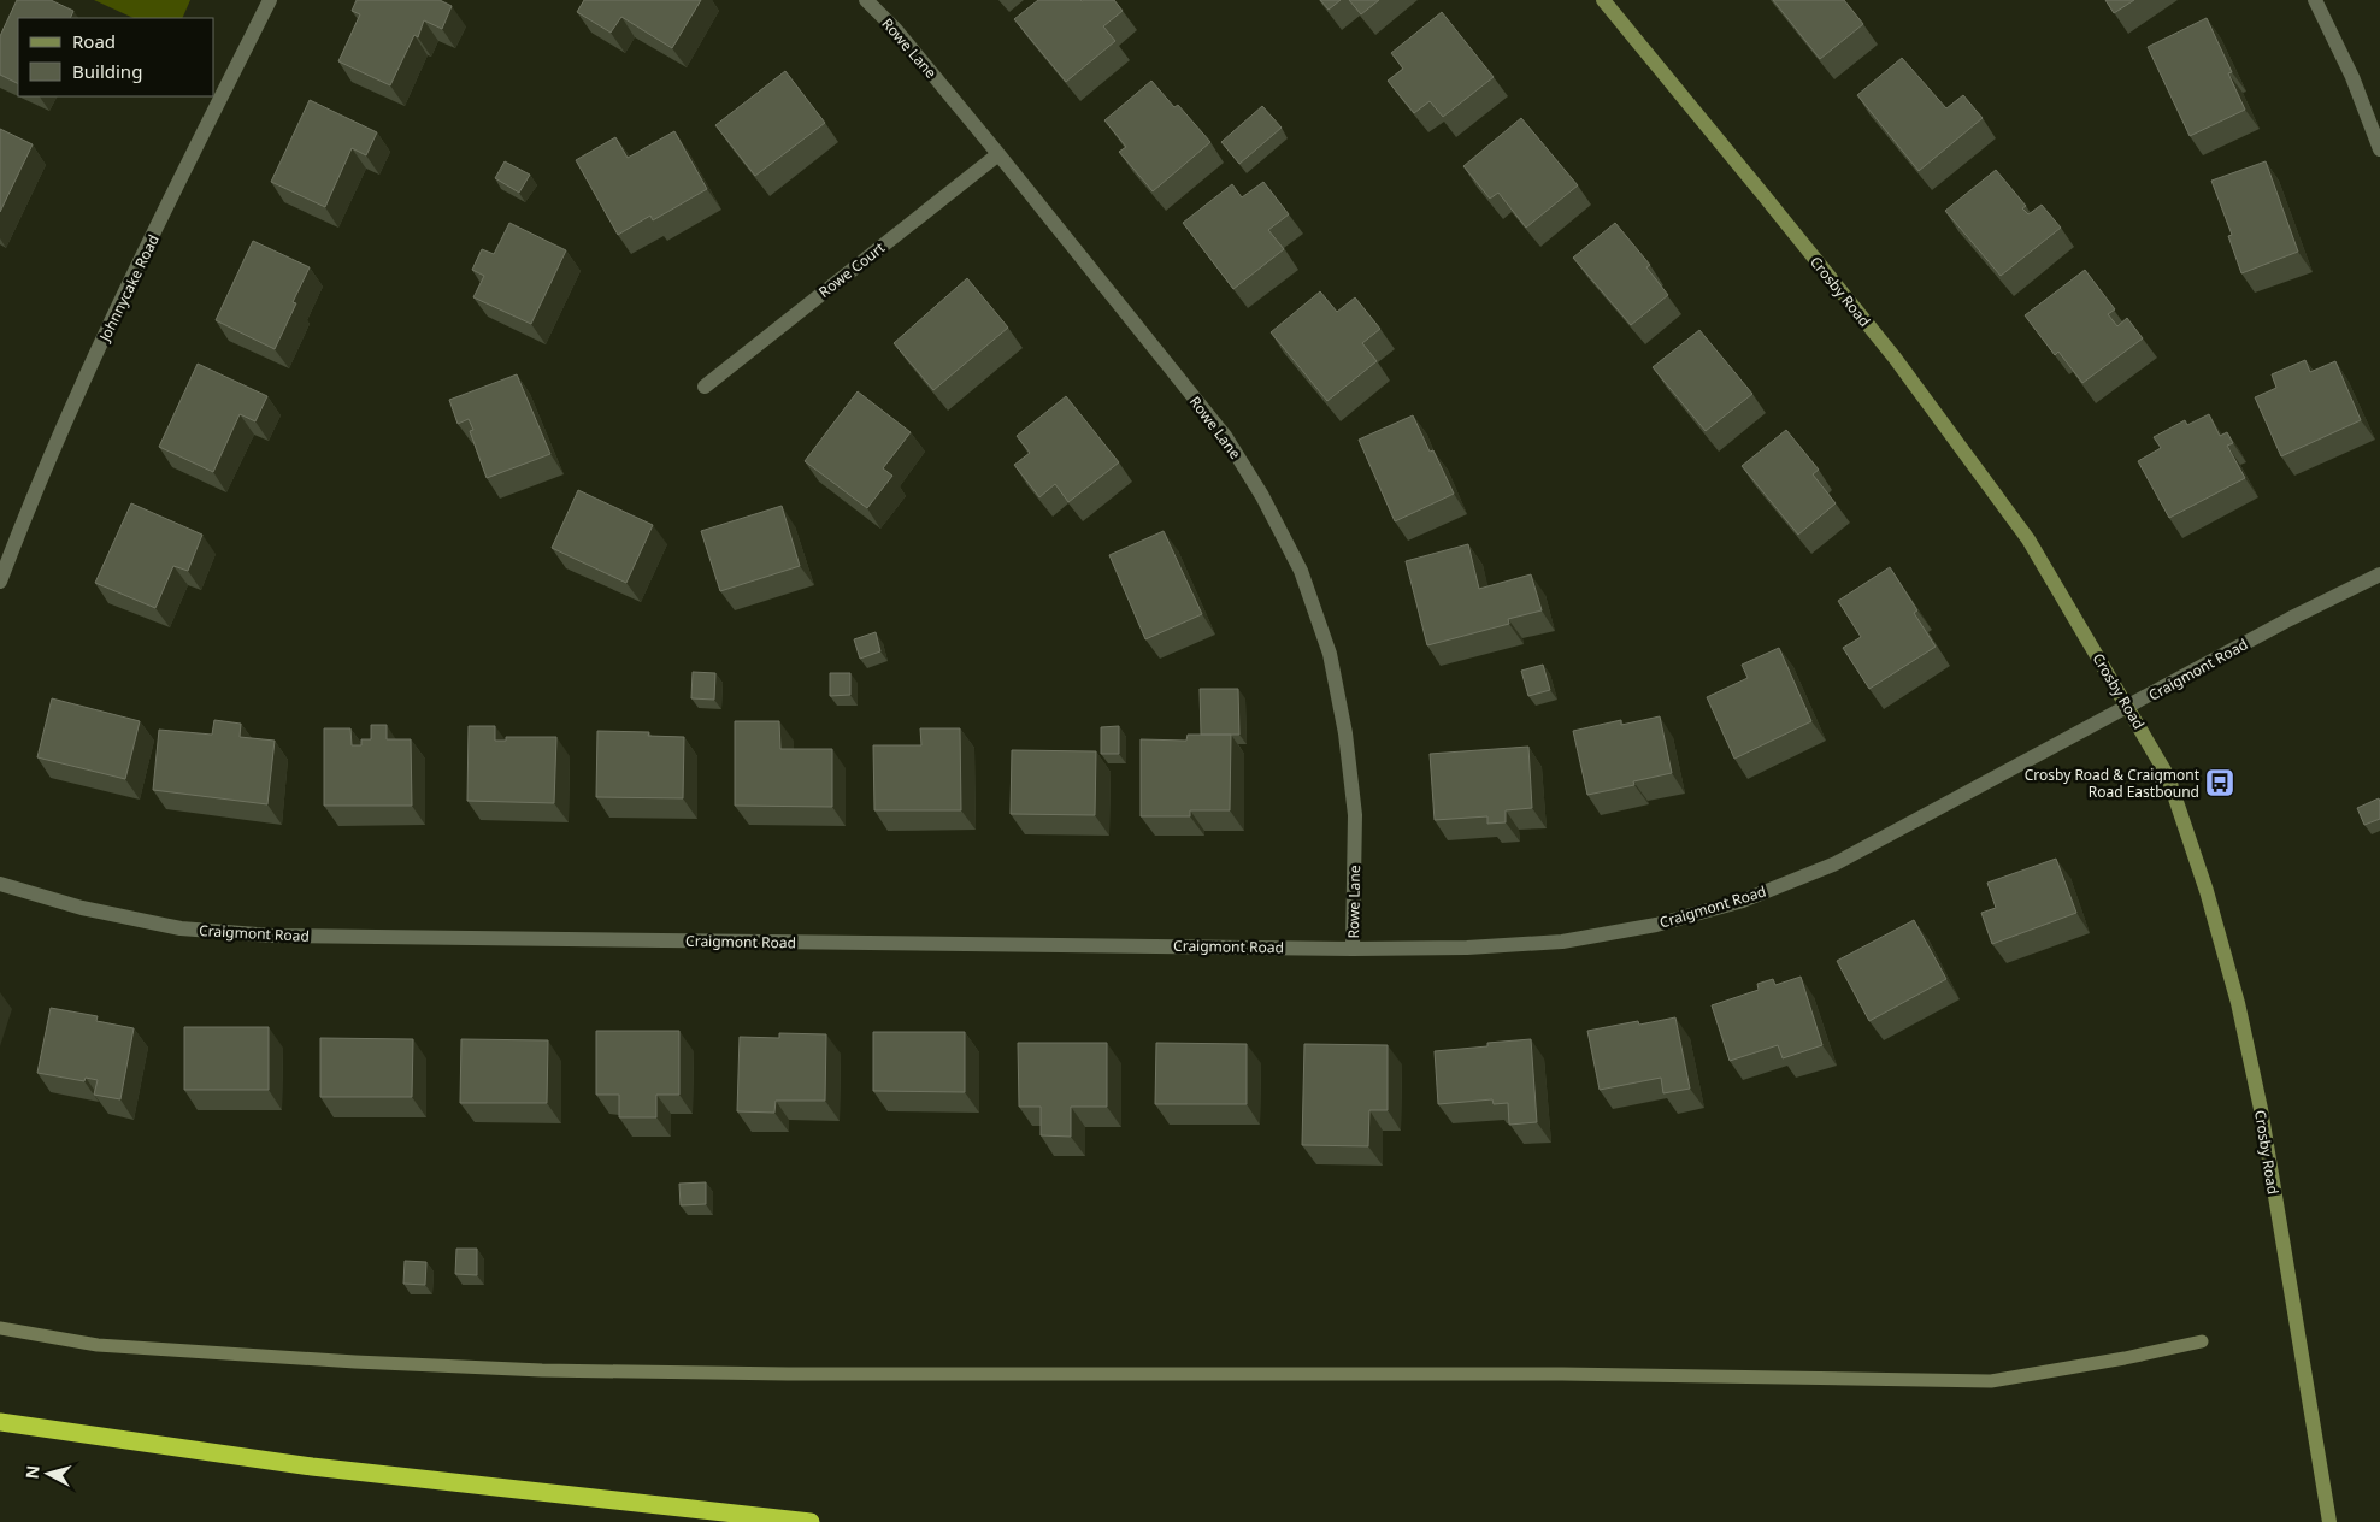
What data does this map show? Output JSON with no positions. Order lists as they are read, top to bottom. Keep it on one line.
{"streets":{"main road":["Crosby Road"],"street":["Rowe Lane","Rowe Court","Johnnycake Road","Craigmont Road"]},"crossings":[["Rowe Lane","Rowe Court"],["Rowe Lane","Craigmont Road"],["Crosby Road","Craigmont Road"]],"places":{"bus stop":["Crosby Road & Craigmont Road Eastbound"]},"legend":["Road","Building"],"north":"left"}
